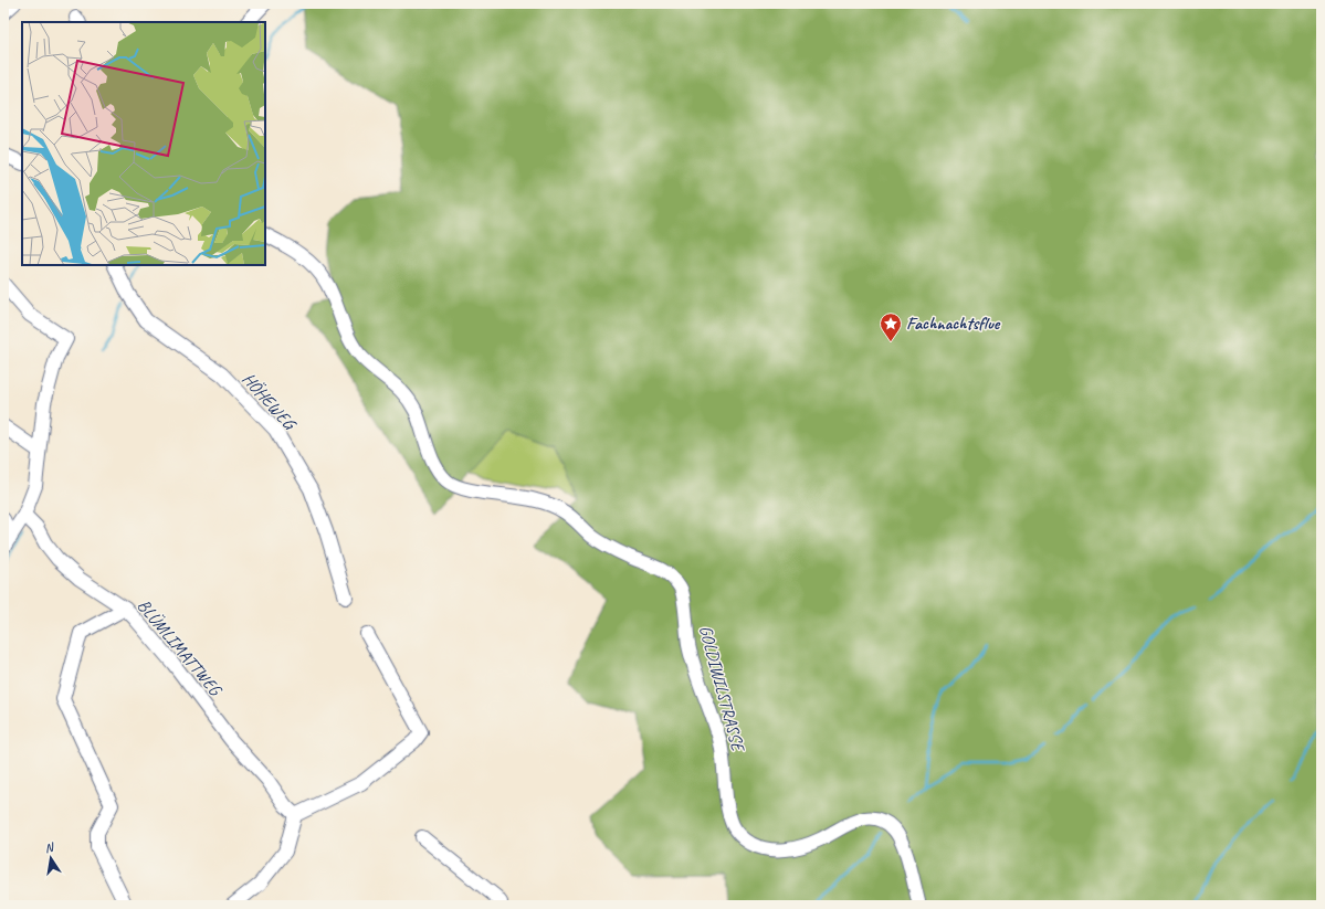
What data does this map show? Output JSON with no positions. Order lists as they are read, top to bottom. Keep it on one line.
{"streets":{"street":["HÖHEWEG","BLÜMLIMATTWEG","GOLDIWILSTRASSE"]},"places":{"place":["Fachnachtsflue"]},"north":"top"}
